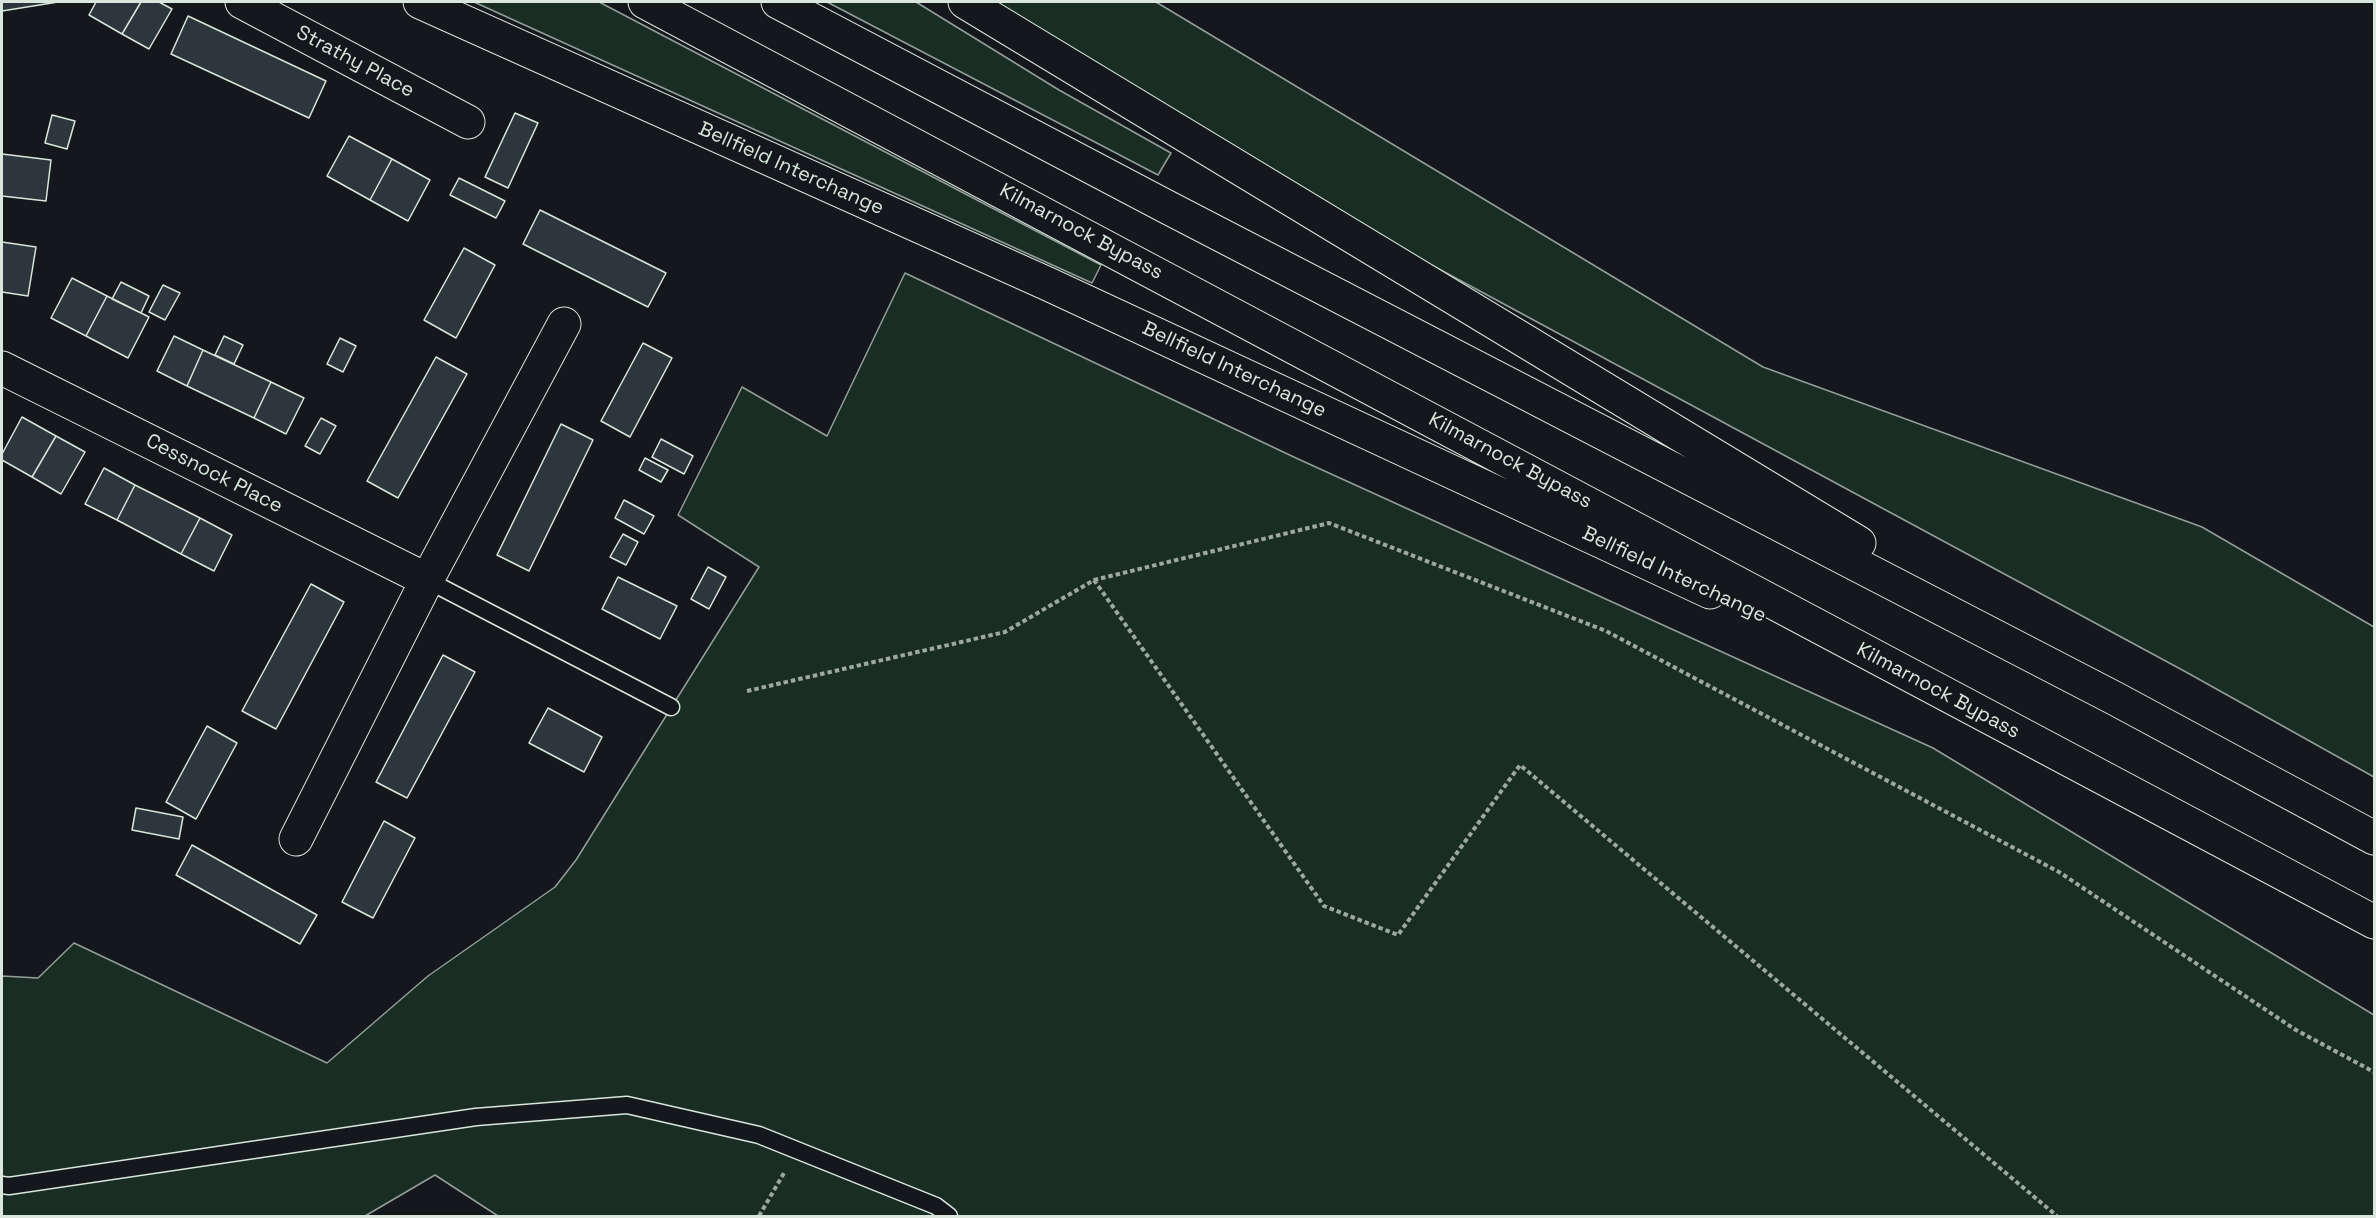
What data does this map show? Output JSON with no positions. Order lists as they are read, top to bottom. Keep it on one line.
{"streets":{"main road":["Strathy Place","Bellfield Interchange","Kilmarnock Bypass","Cessnock Place"]},"crossings":[["Bellfield Interchange","Kilmarnock Bypass"]]}
